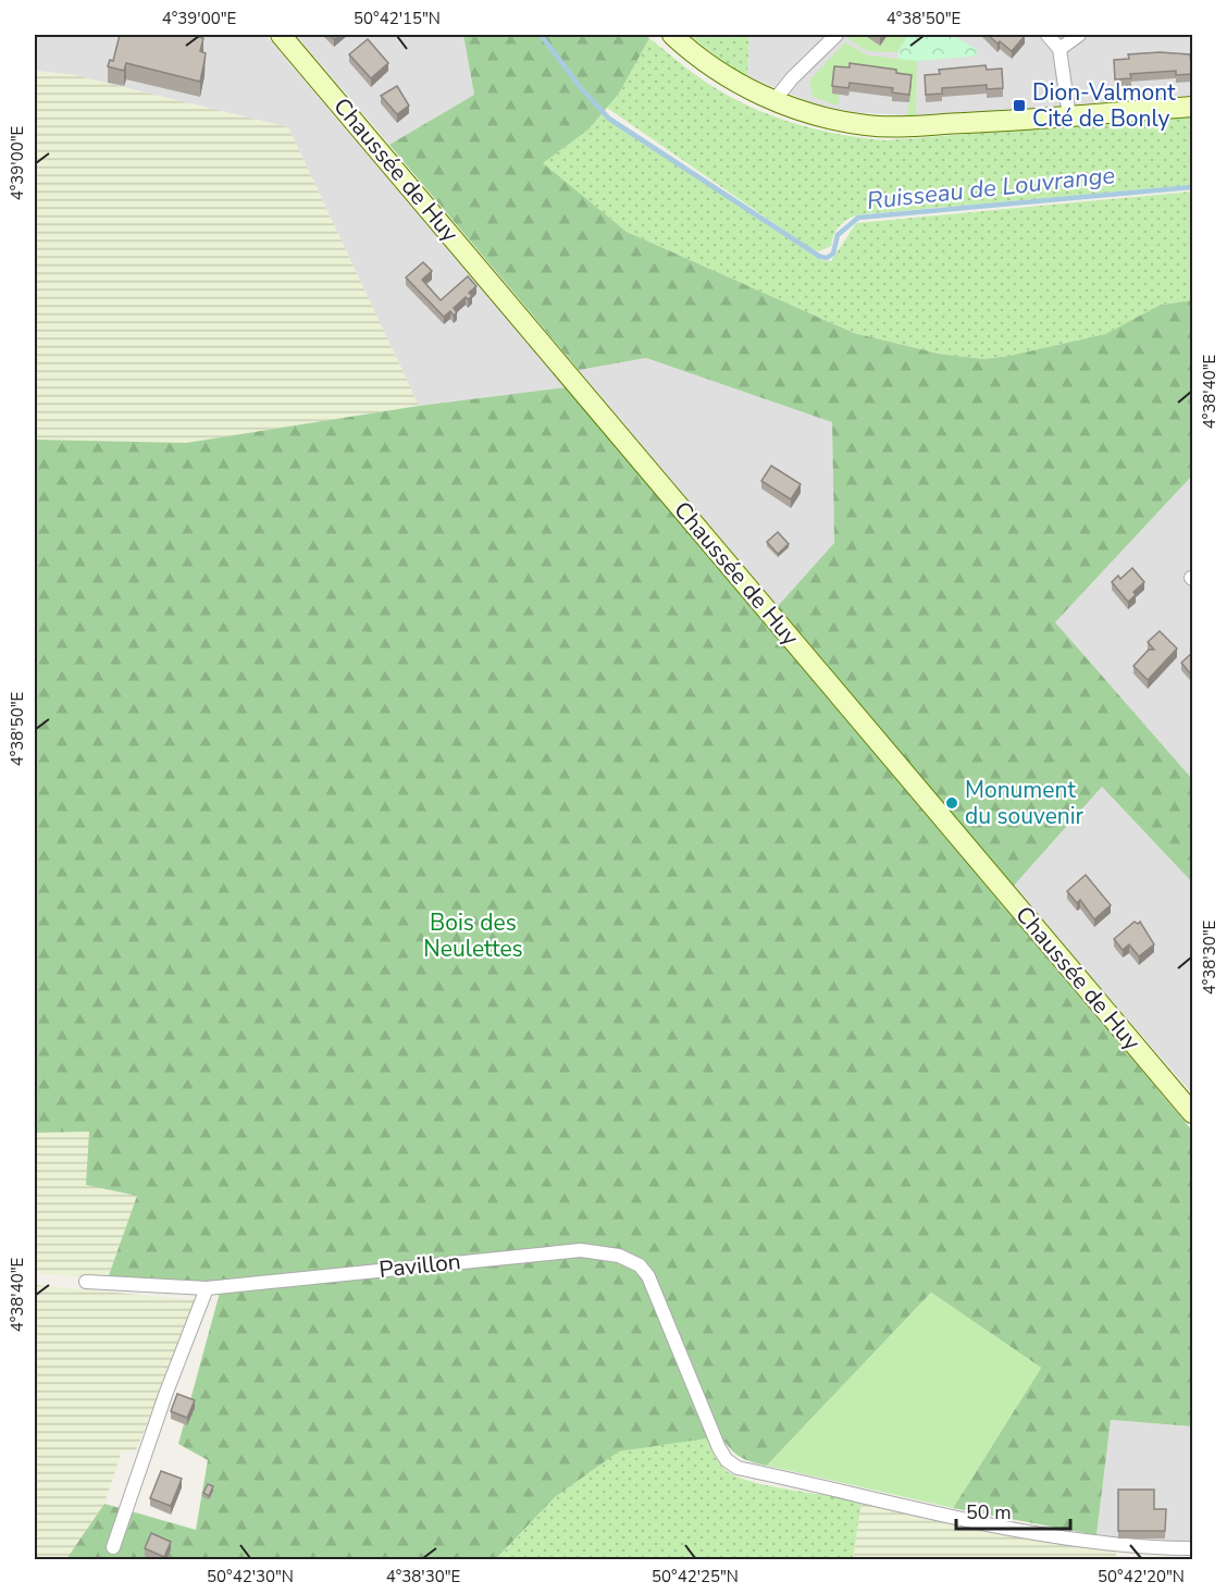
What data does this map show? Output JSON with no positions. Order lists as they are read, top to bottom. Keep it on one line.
{"streets":{"main road":["Chaussée de Huy"],"street":["Pavillon"]},"water":["Ruisseau de Louvrange"],"parks":["Bois des Neulettes"],"places":{"transit":["Dion-Valmont Cité de Bonly"],"other":["Monument du souvenir"]},"scale_bar":"50 m","coordinates":["4°39'00\"E","50°42'15\"N","4°38'50\"E","4°38'40\"E","4°38'30\"E","50°42'30\"N","50°42'25\"N","50°42'20\"N"]}
